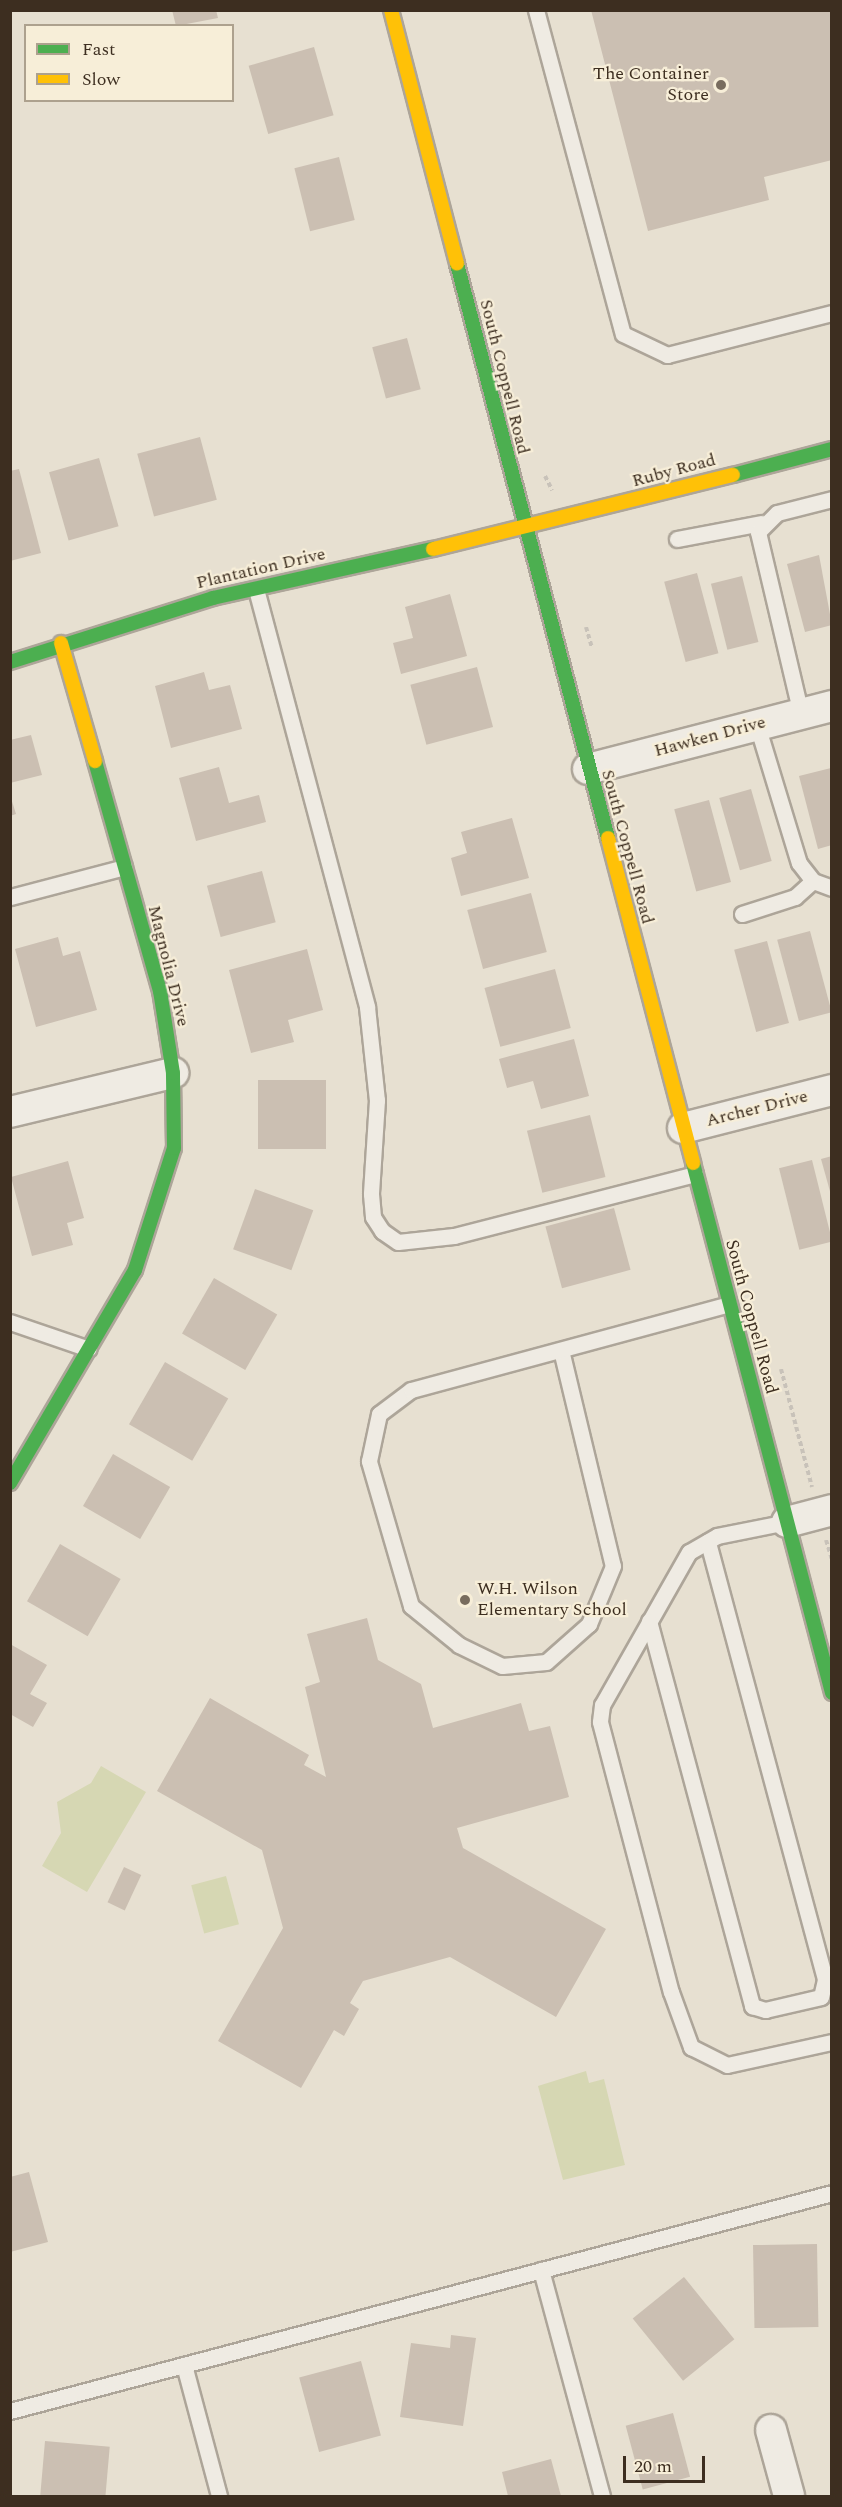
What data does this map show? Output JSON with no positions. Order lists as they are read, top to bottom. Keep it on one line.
{"streets":{"street":["South Coppell Road","Ruby Road","Plantation Drive","Hawken Drive","Magnolia Drive","Archer Drive"]},"crossings":[["South Coppell Road","Ruby Road"],["South Coppell Road","Plantation Drive"],["South Coppell Road","Hawken Drive"],["South Coppell Road","Archer Drive"],["Ruby Road","Plantation Drive"],["Plantation Drive","Magnolia Drive"]],"places":["The Container Store","W.H. Wilson Elementary School"],"legend":["Fast","Slow"],"scale_bar":"20 m"}
